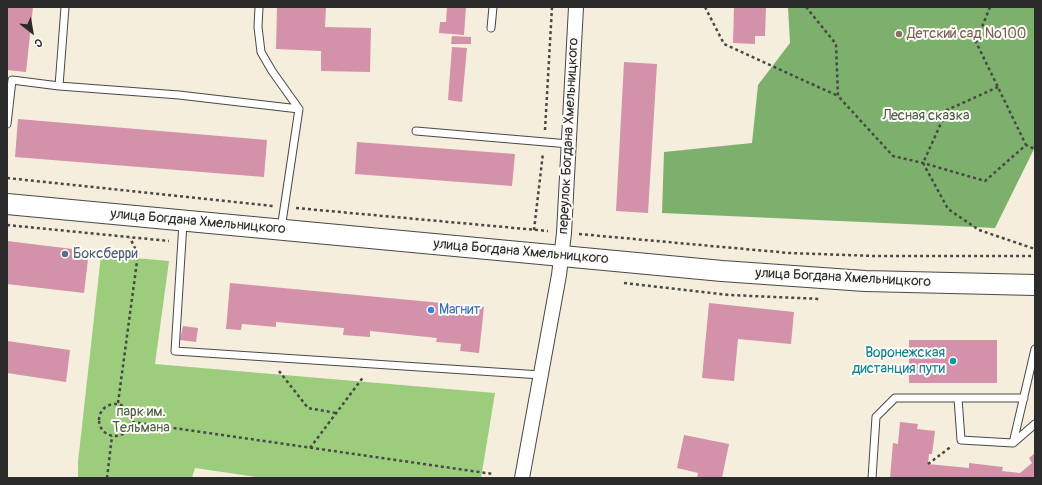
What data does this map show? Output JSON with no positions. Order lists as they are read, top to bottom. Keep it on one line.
{"streets":{"main road":["улица Богдана Хмельницкого"],"street":["переулок Богдана Хмельницкого"]},"crossings":[["переулок Богдана Хмельницкого","улица Богдана Хмельницкого"]],"parks":["Лесная сказка","парк им. Тельмана"],"places":["Детский сад №100","Боксберри","Магнит","Воронежская дистанция пути"],"north":"bottom right"}
